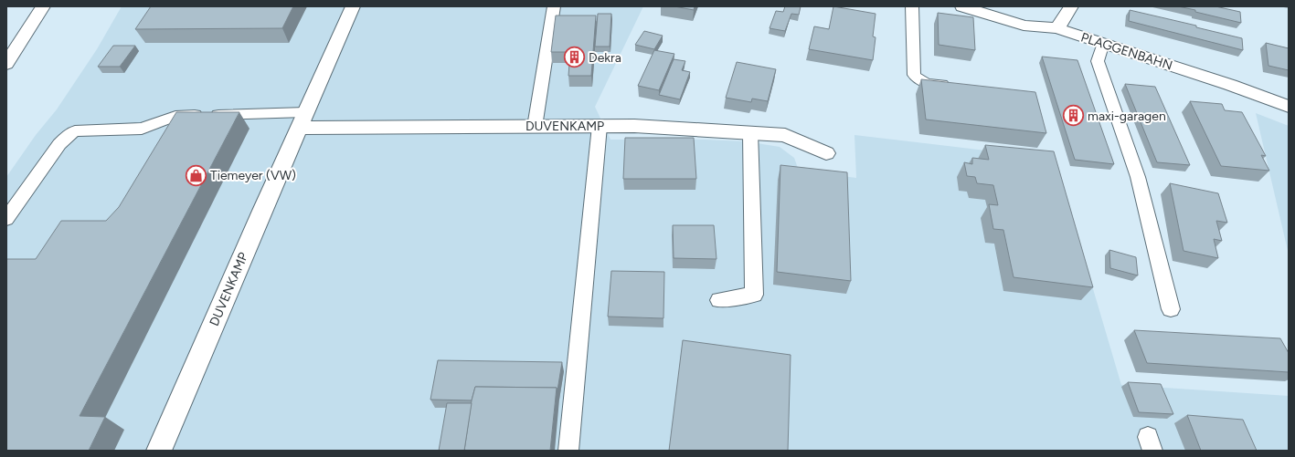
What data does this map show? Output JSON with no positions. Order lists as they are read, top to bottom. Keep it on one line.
{"streets":{"street":["PLAGGENBAHN","DUVENKAMP"]},"places":{"building":["Dekra","maxi-garagen"],"shop":["Tiemeyer (VW)"]}}
